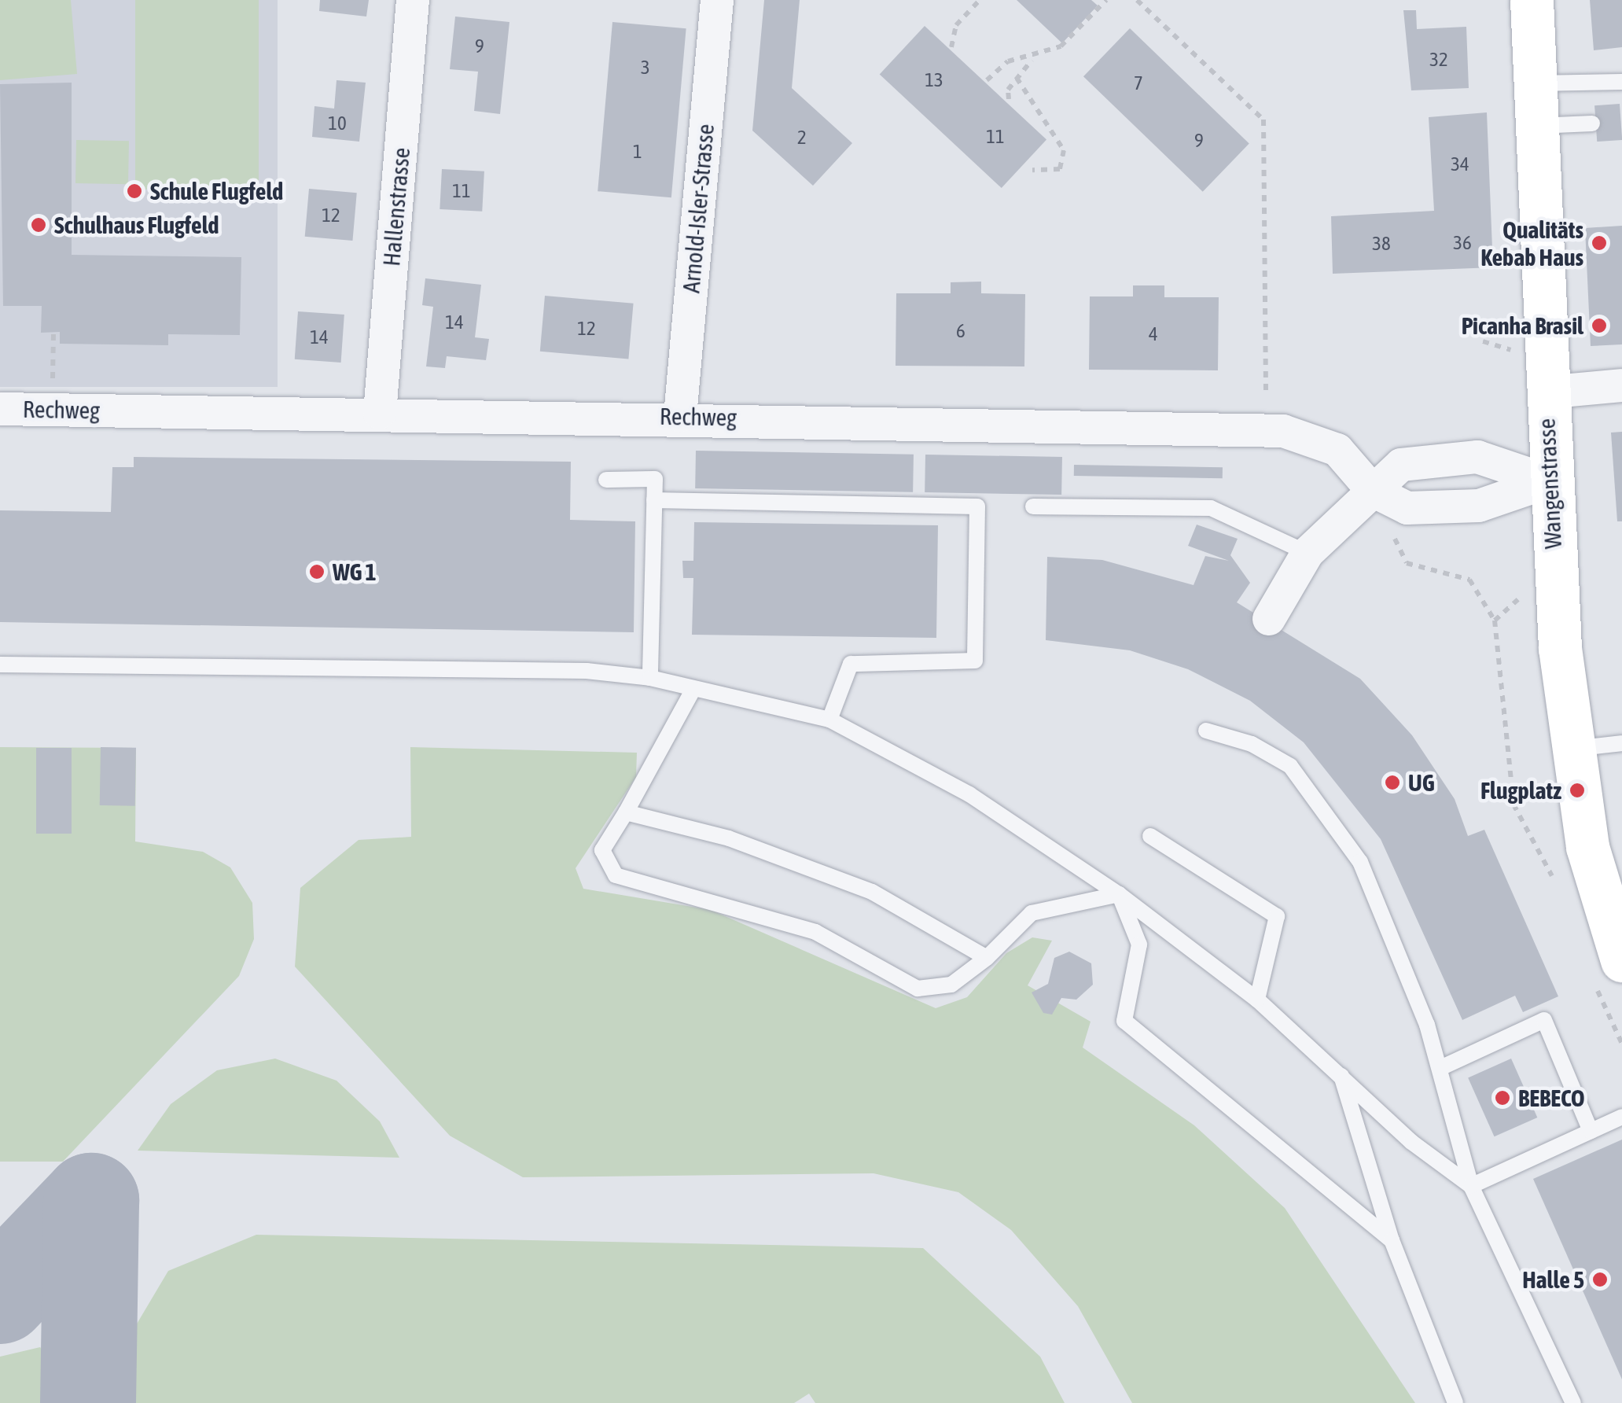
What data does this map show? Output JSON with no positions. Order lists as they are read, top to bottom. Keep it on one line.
{"streets":{"main road":["Wangenstrasse"],"street":["Hallenstrasse","Arnold-Isler-Strasse","Rechweg"]},"crossings":[["Hallenstrasse","Rechweg"],["Arnold-Isler-Strasse","Rechweg"],["Rechweg","Wangenstrasse"]],"places":["Schule Flugfeld","Schulhaus Flugfeld","Qualitäts Kebab Haus","Picanha Brasil","WG 1","UG","Flugplatz","BEBECO","Halle 5"],"house_numbers":["9","32","3","13","7","10","11","2","9","1","34","11","12","36","38","14","12","6","4","14"]}
